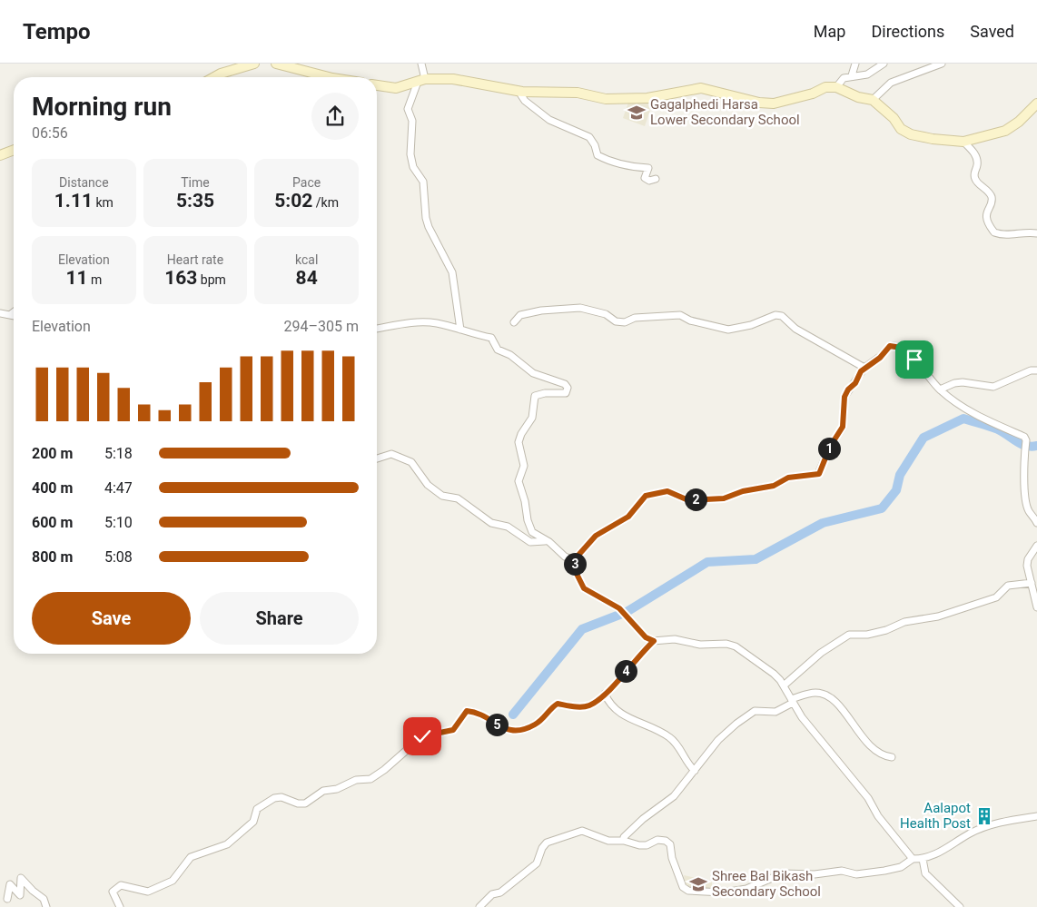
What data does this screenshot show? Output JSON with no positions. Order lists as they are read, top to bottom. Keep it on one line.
{"places":{"school or university":["Gagalphedi Harsa Lower Secondary School","Shree Bal Bikash Secondary School"],"building":["Aalapot Health Post"]},"page":{"header":"Tempo","nav":["Map","Directions","Saved"],"heading":["Morning run","06:56"],"stats":[["Distance","1.11 km"],["Time","5:35"],["Pace","5:02 /km"],["Elevation","11 m"],["Heart rate","163 bpm"],["kcal","84"]],"chart":["Elevation","294–305 m"],"list":[{"name":"200 m","note":"5:18"},{"name":"400 m","note":"4:47"},{"name":"600 m","note":"5:10"},{"name":"800 m","note":"5:08"}],"pins":["1","2","3","4","5"],"buttons":["Save","Share"]}}
